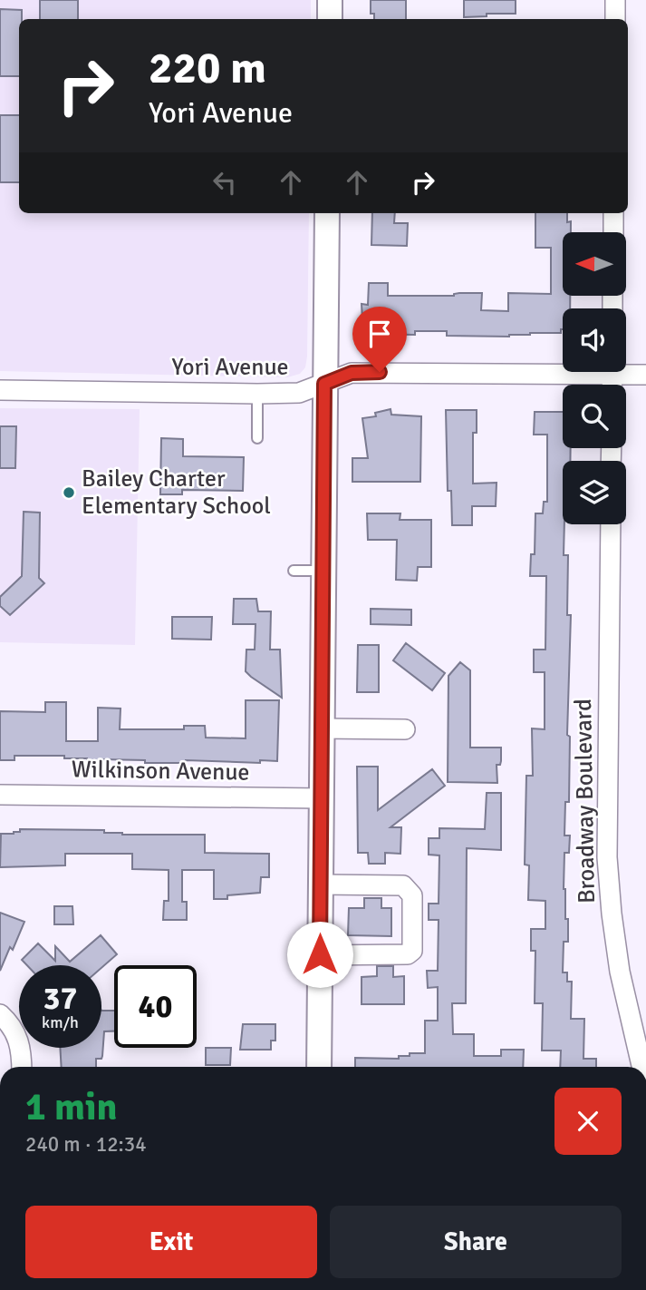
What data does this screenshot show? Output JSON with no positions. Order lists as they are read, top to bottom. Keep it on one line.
{"streets":{"street":["Yori Avenue","Wilkinson Avenue","Broadway Boulevard"]},"places":["Bailey Charter Elementary School"],"north":"left","page":{"turn":["220 m","Yori Avenue"],"speed":"37 km/h","limit":"40","heading":["1 min","240 m · 12:34"],"buttons":["Exit","Share"]}}
